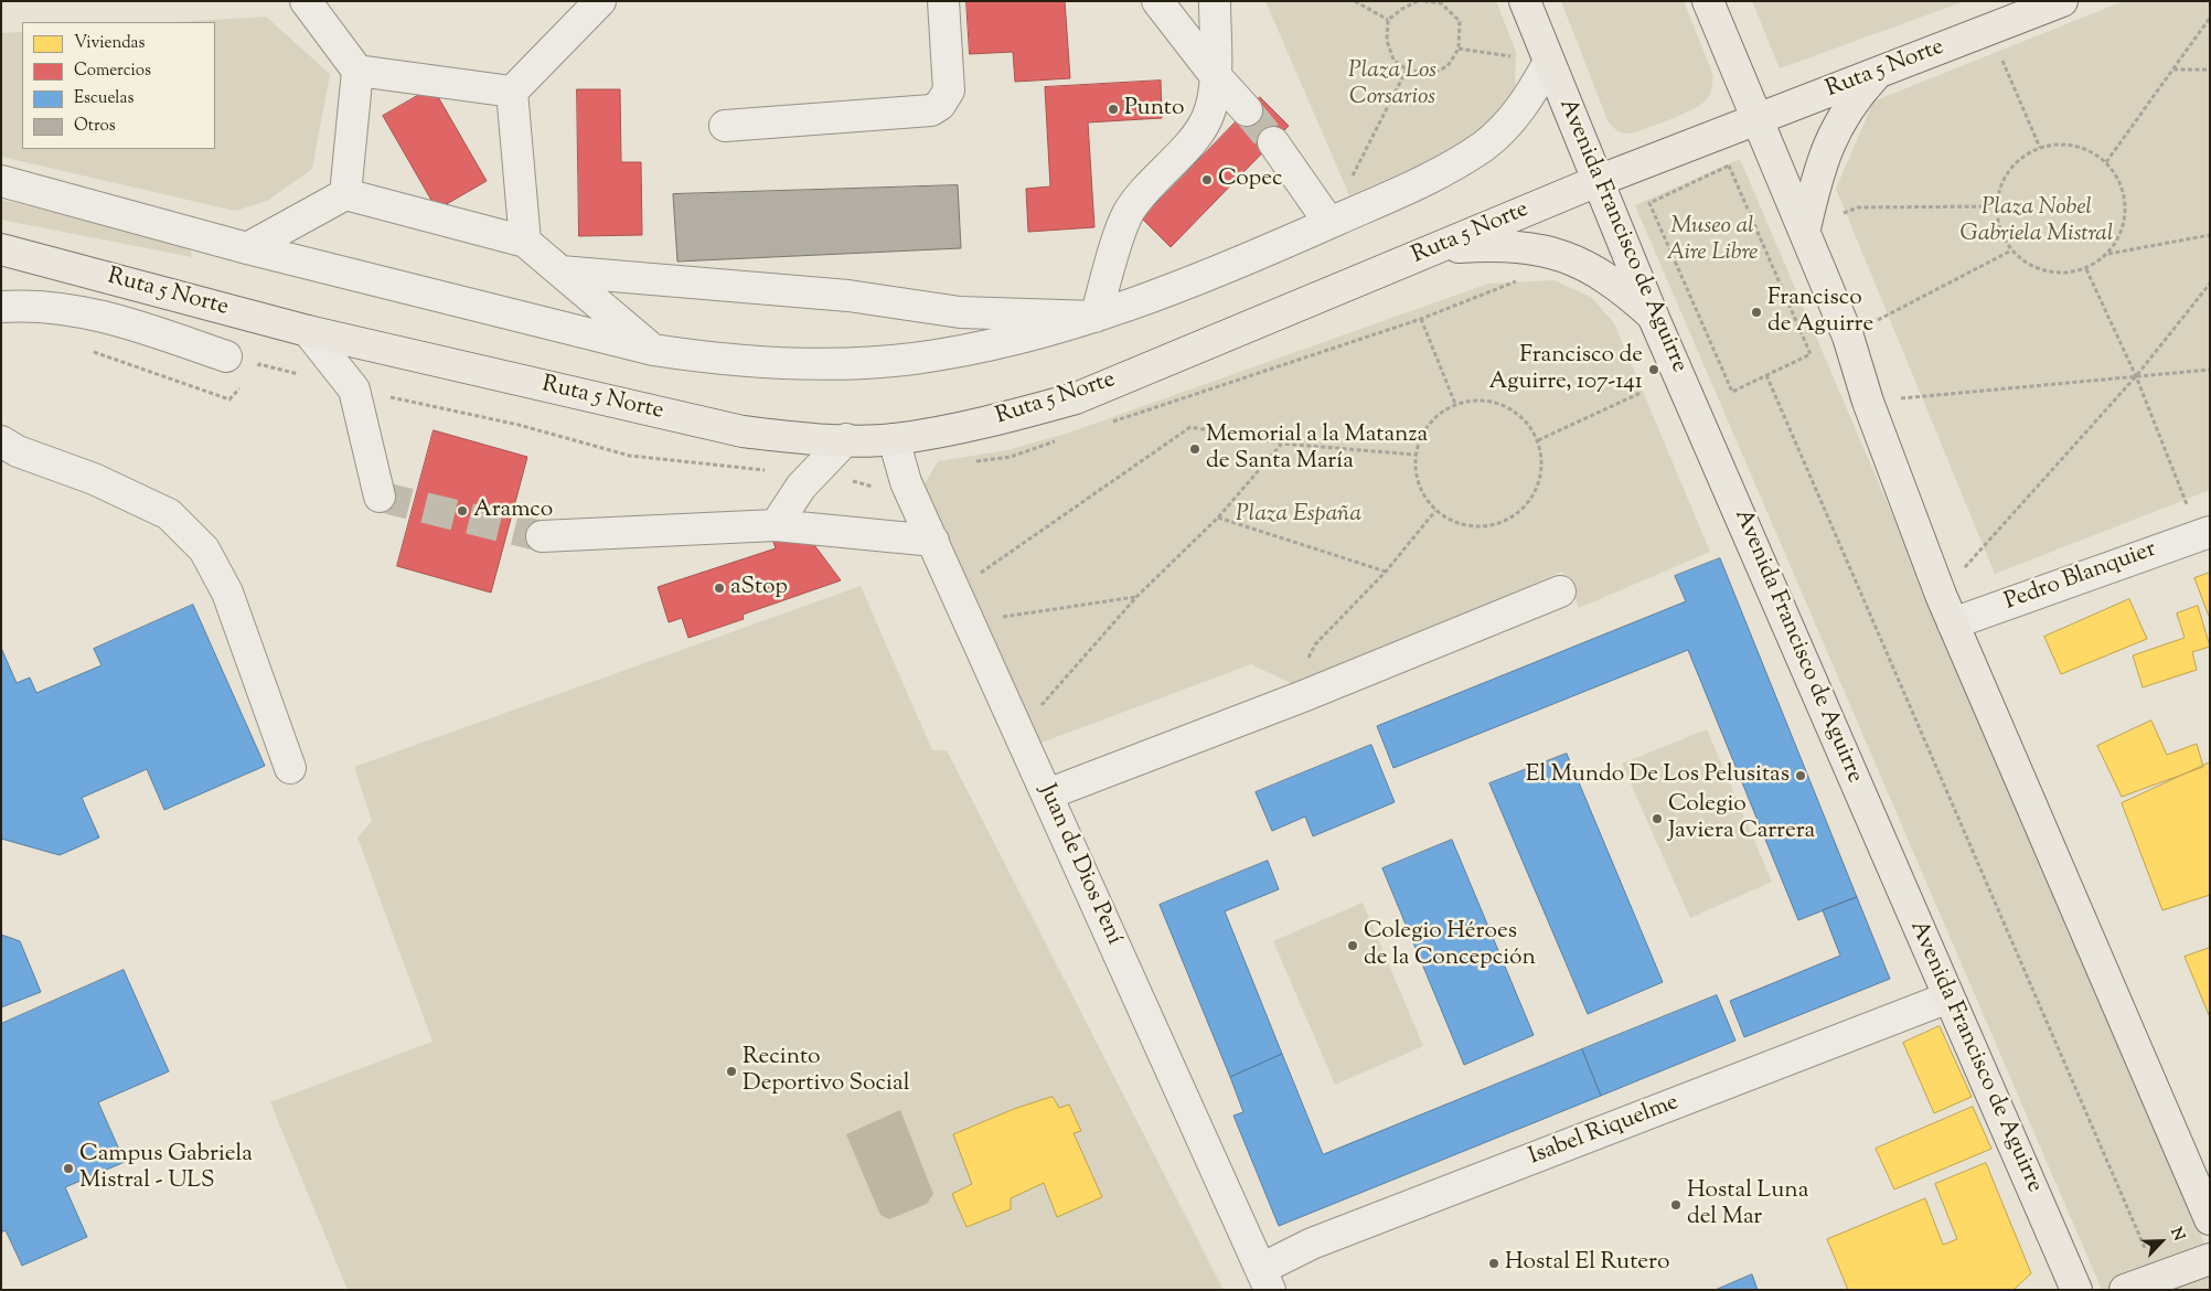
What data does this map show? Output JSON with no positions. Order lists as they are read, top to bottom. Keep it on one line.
{"streets":{"main road":["Ruta 5 Norte","Avenida Francisco de Aguirre"],"street":["Pedro Blanquier","Juan de Dios Pení","Isabel Riquelme"]},"crossings":[["Ruta 5 Norte","Avenida Francisco de Aguirre"],["Ruta 5 Norte","Juan de Dios Pení"],["Avenida Francisco de Aguirre","Isabel Riquelme"],["Juan de Dios Pení","Isabel Riquelme"]],"parks":["Plaza Los Corsarios","Plaza Nobel Gabriela Mistral","Museo al Aire Libre","Plaza España"],"places":["Punto","Copec","Francisco de Aguirre","Francisco de Aguirre, 107-141","Memorial a la Matanza de Santa María","Aramco","aStop","El Mundo De Los Pelusitas","Colegio Javiera Carrera","Colegio Héroes de la Concepción","Recinto Deportivo Social","Campus Gabriela Mistral - ULS","Hostal Luna del Mar","Hostal El Rutero"],"legend":["Viviendas","Comercios","Escuelas","Otros"],"north":"top right"}
